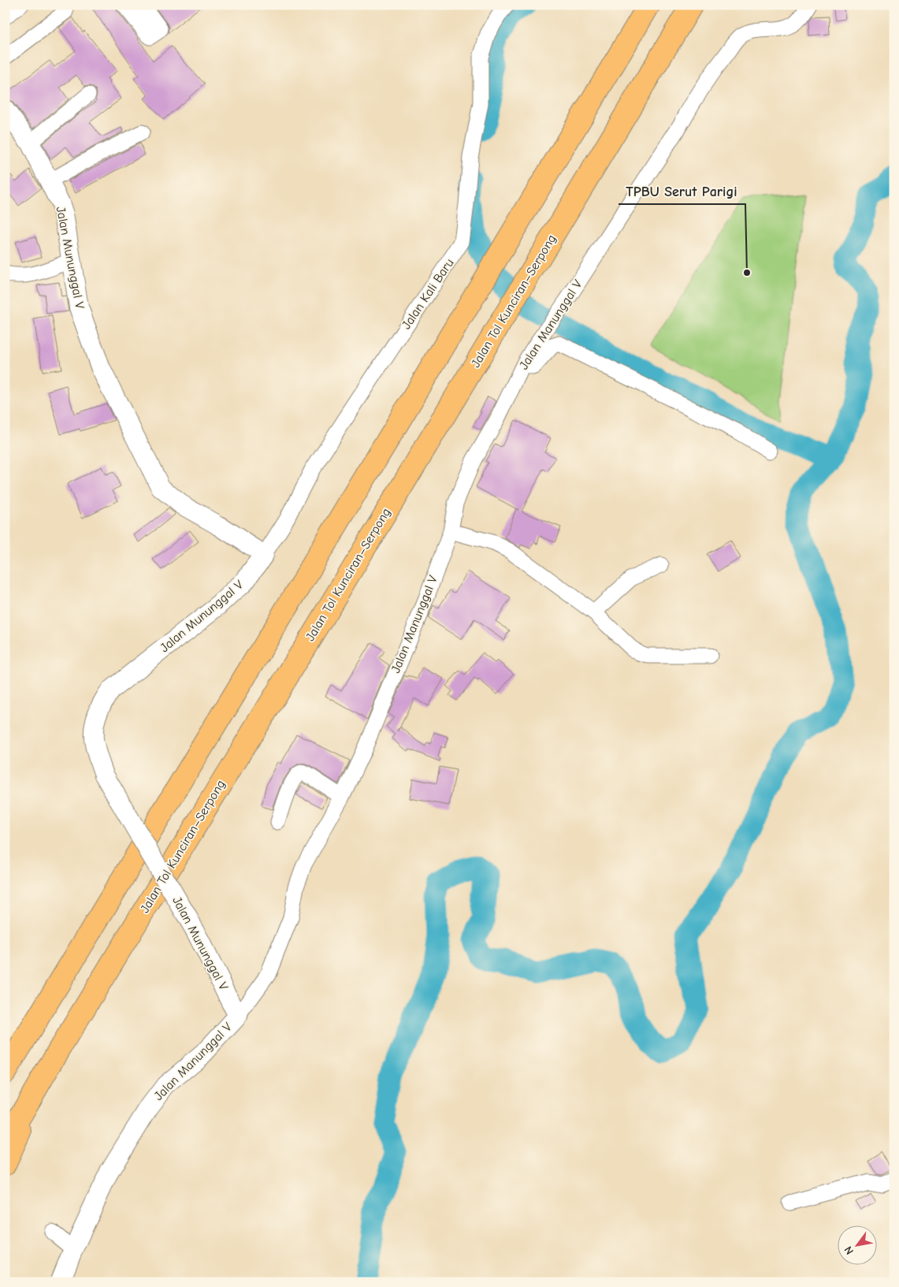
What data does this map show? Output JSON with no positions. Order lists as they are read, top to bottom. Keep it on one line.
{"streets":{"highway":["Jalan Tol Kunciran–Serpong"],"street":["Jalan Mununggal V","Jalan Kali Baru","Jalan Manunggal V"]},"crossings":[["Jalan Mununggal V","Jalan Kali Baru"],["Jalan Mununggal V","Jalan Manunggal V"]],"places":["TPBU Serut Parigi"],"north":"bottom left"}
